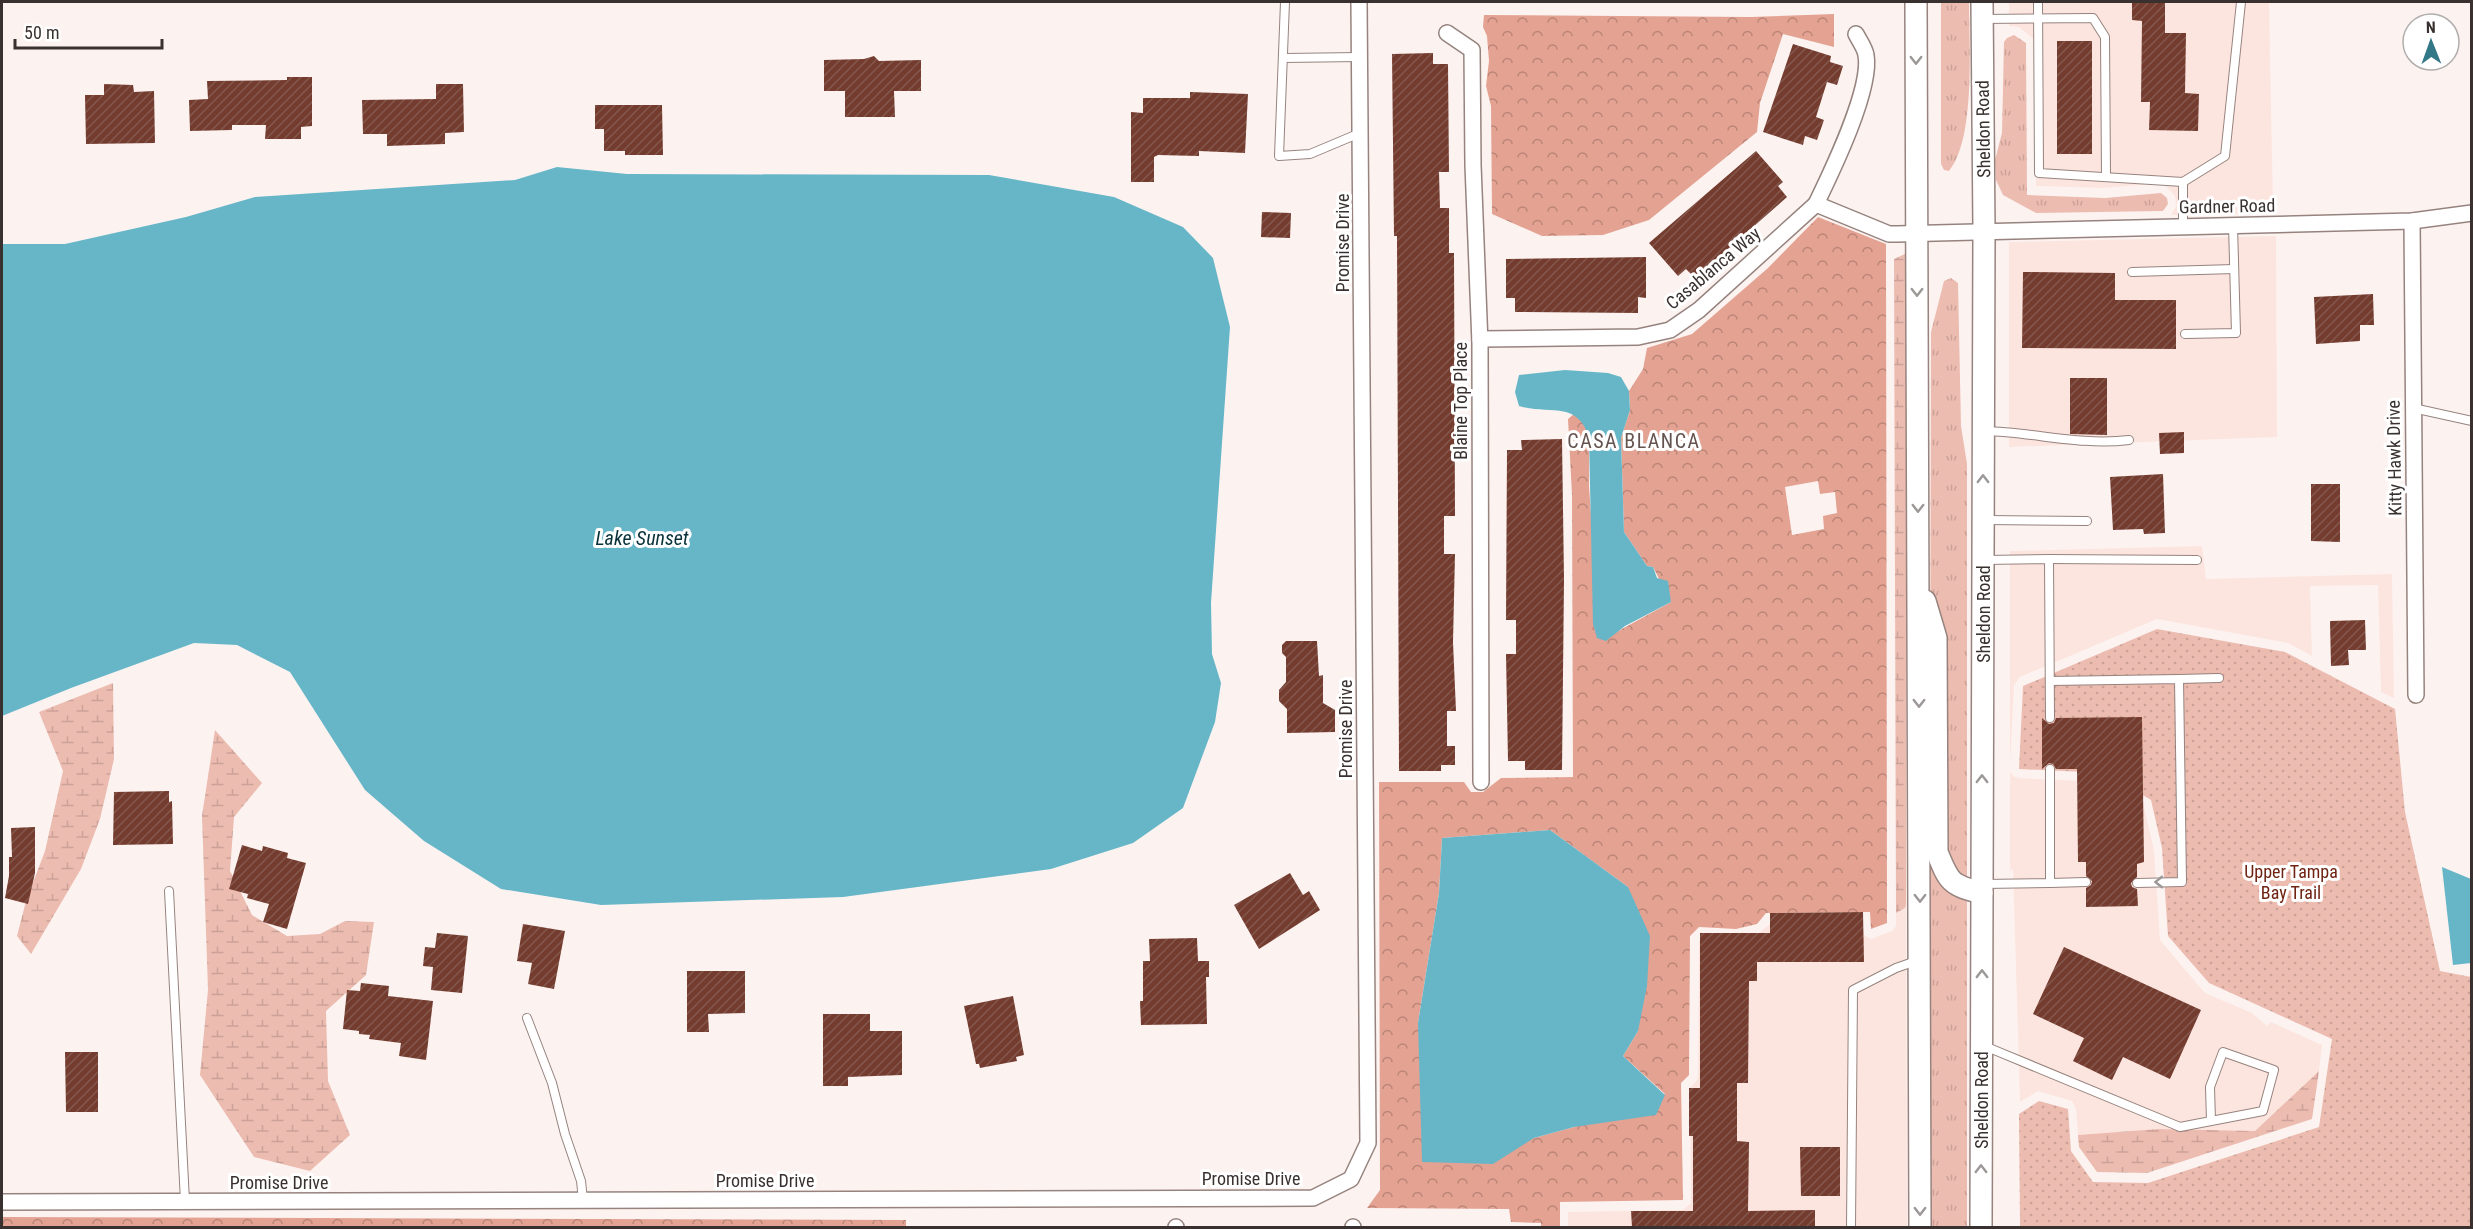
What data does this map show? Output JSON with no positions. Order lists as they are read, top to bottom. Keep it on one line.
{"streets":{"main road":["Sheldon Road"],"street":["Gardner Road","Promise Drive","Casablanca Way","Blaine Top Place","Kitty Hawk Drive"]},"crossings":[["Sheldon Road","Gardner Road"],["Gardner Road","Kitty Hawk Drive"],["Casablanca Way","Blaine Top Place"]],"districts":["CASA BLANCA"],"water":["Lake Sunset"],"parks":["Upper Tampa Bay Trail"],"scale_bar":"50 m","north":"top"}
